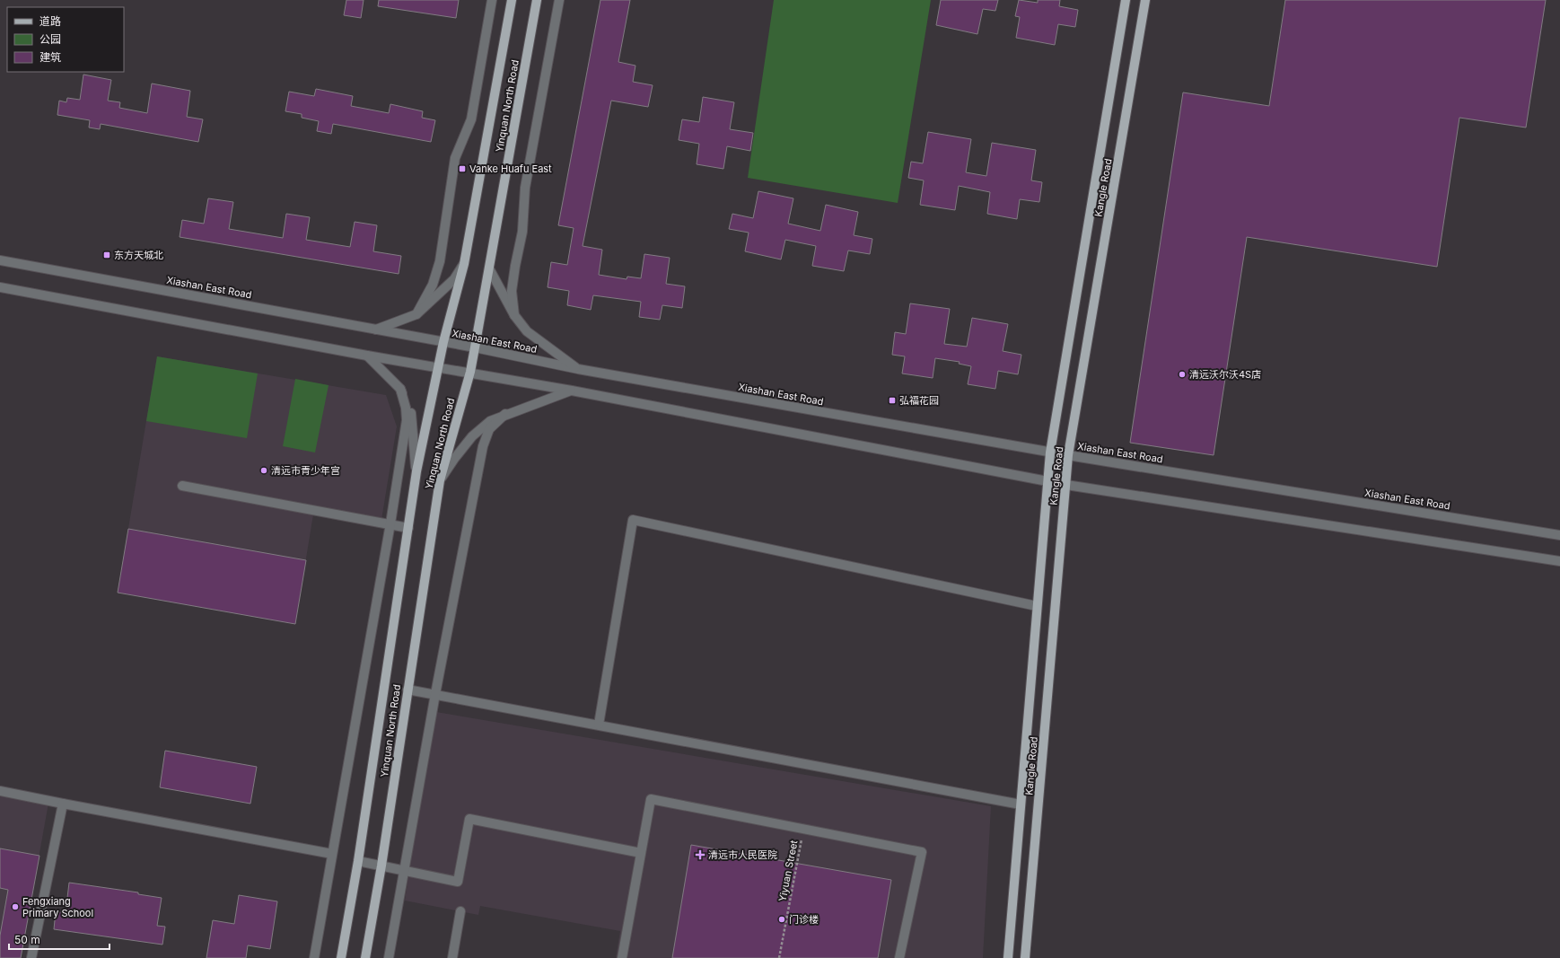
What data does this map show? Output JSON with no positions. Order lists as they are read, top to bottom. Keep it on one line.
{"streets":{"main road":["Yinquan North Road","Kangle Road"],"street":["Xiashan East Road"],"path":["Yiyuan Street"]},"crossings":[["Yinquan North Road","Xiashan East Road"],["Kangle Road","Xiashan East Road"]],"places":{"transit":["Vanke Huafu East","东方天城北","弘福花园"],"other":["清远沃尔沃4S店","清远市青少年宫","Fengxiang Primary School","门诊楼"],"health":["清远市人民医院"]},"legend":["道路","公园","建筑"],"scale_bar":"50 m"}
